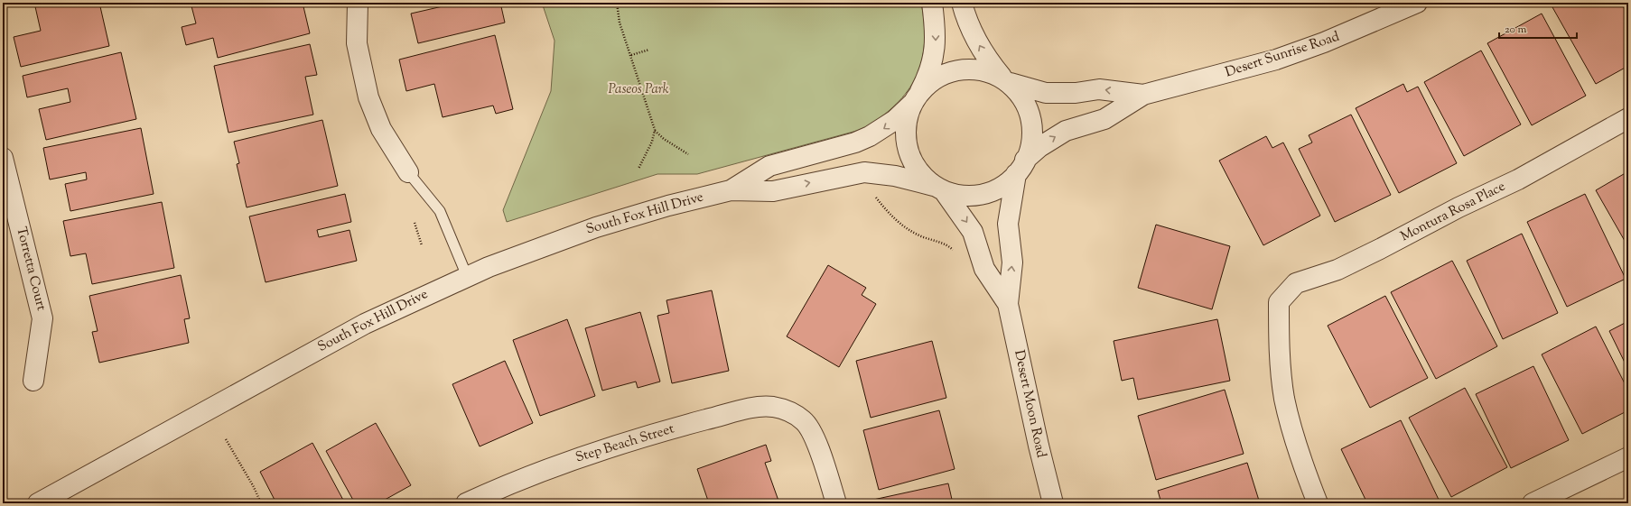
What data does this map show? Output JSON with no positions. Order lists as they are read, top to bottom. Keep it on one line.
{"streets":{"street":["Desert Sunrise Road","Montura Rosa Place","South Fox Hill Drive","Torretta Court","Desert Moon Road","Step Beach Street"]},"crossings":[["Desert Sunrise Road","South Fox Hill Drive"],["Desert Sunrise Road","Desert Moon Road"],["South Fox Hill Drive","Desert Moon Road"]],"parks":["Paseos Park"],"scale_bar":"20 m"}
